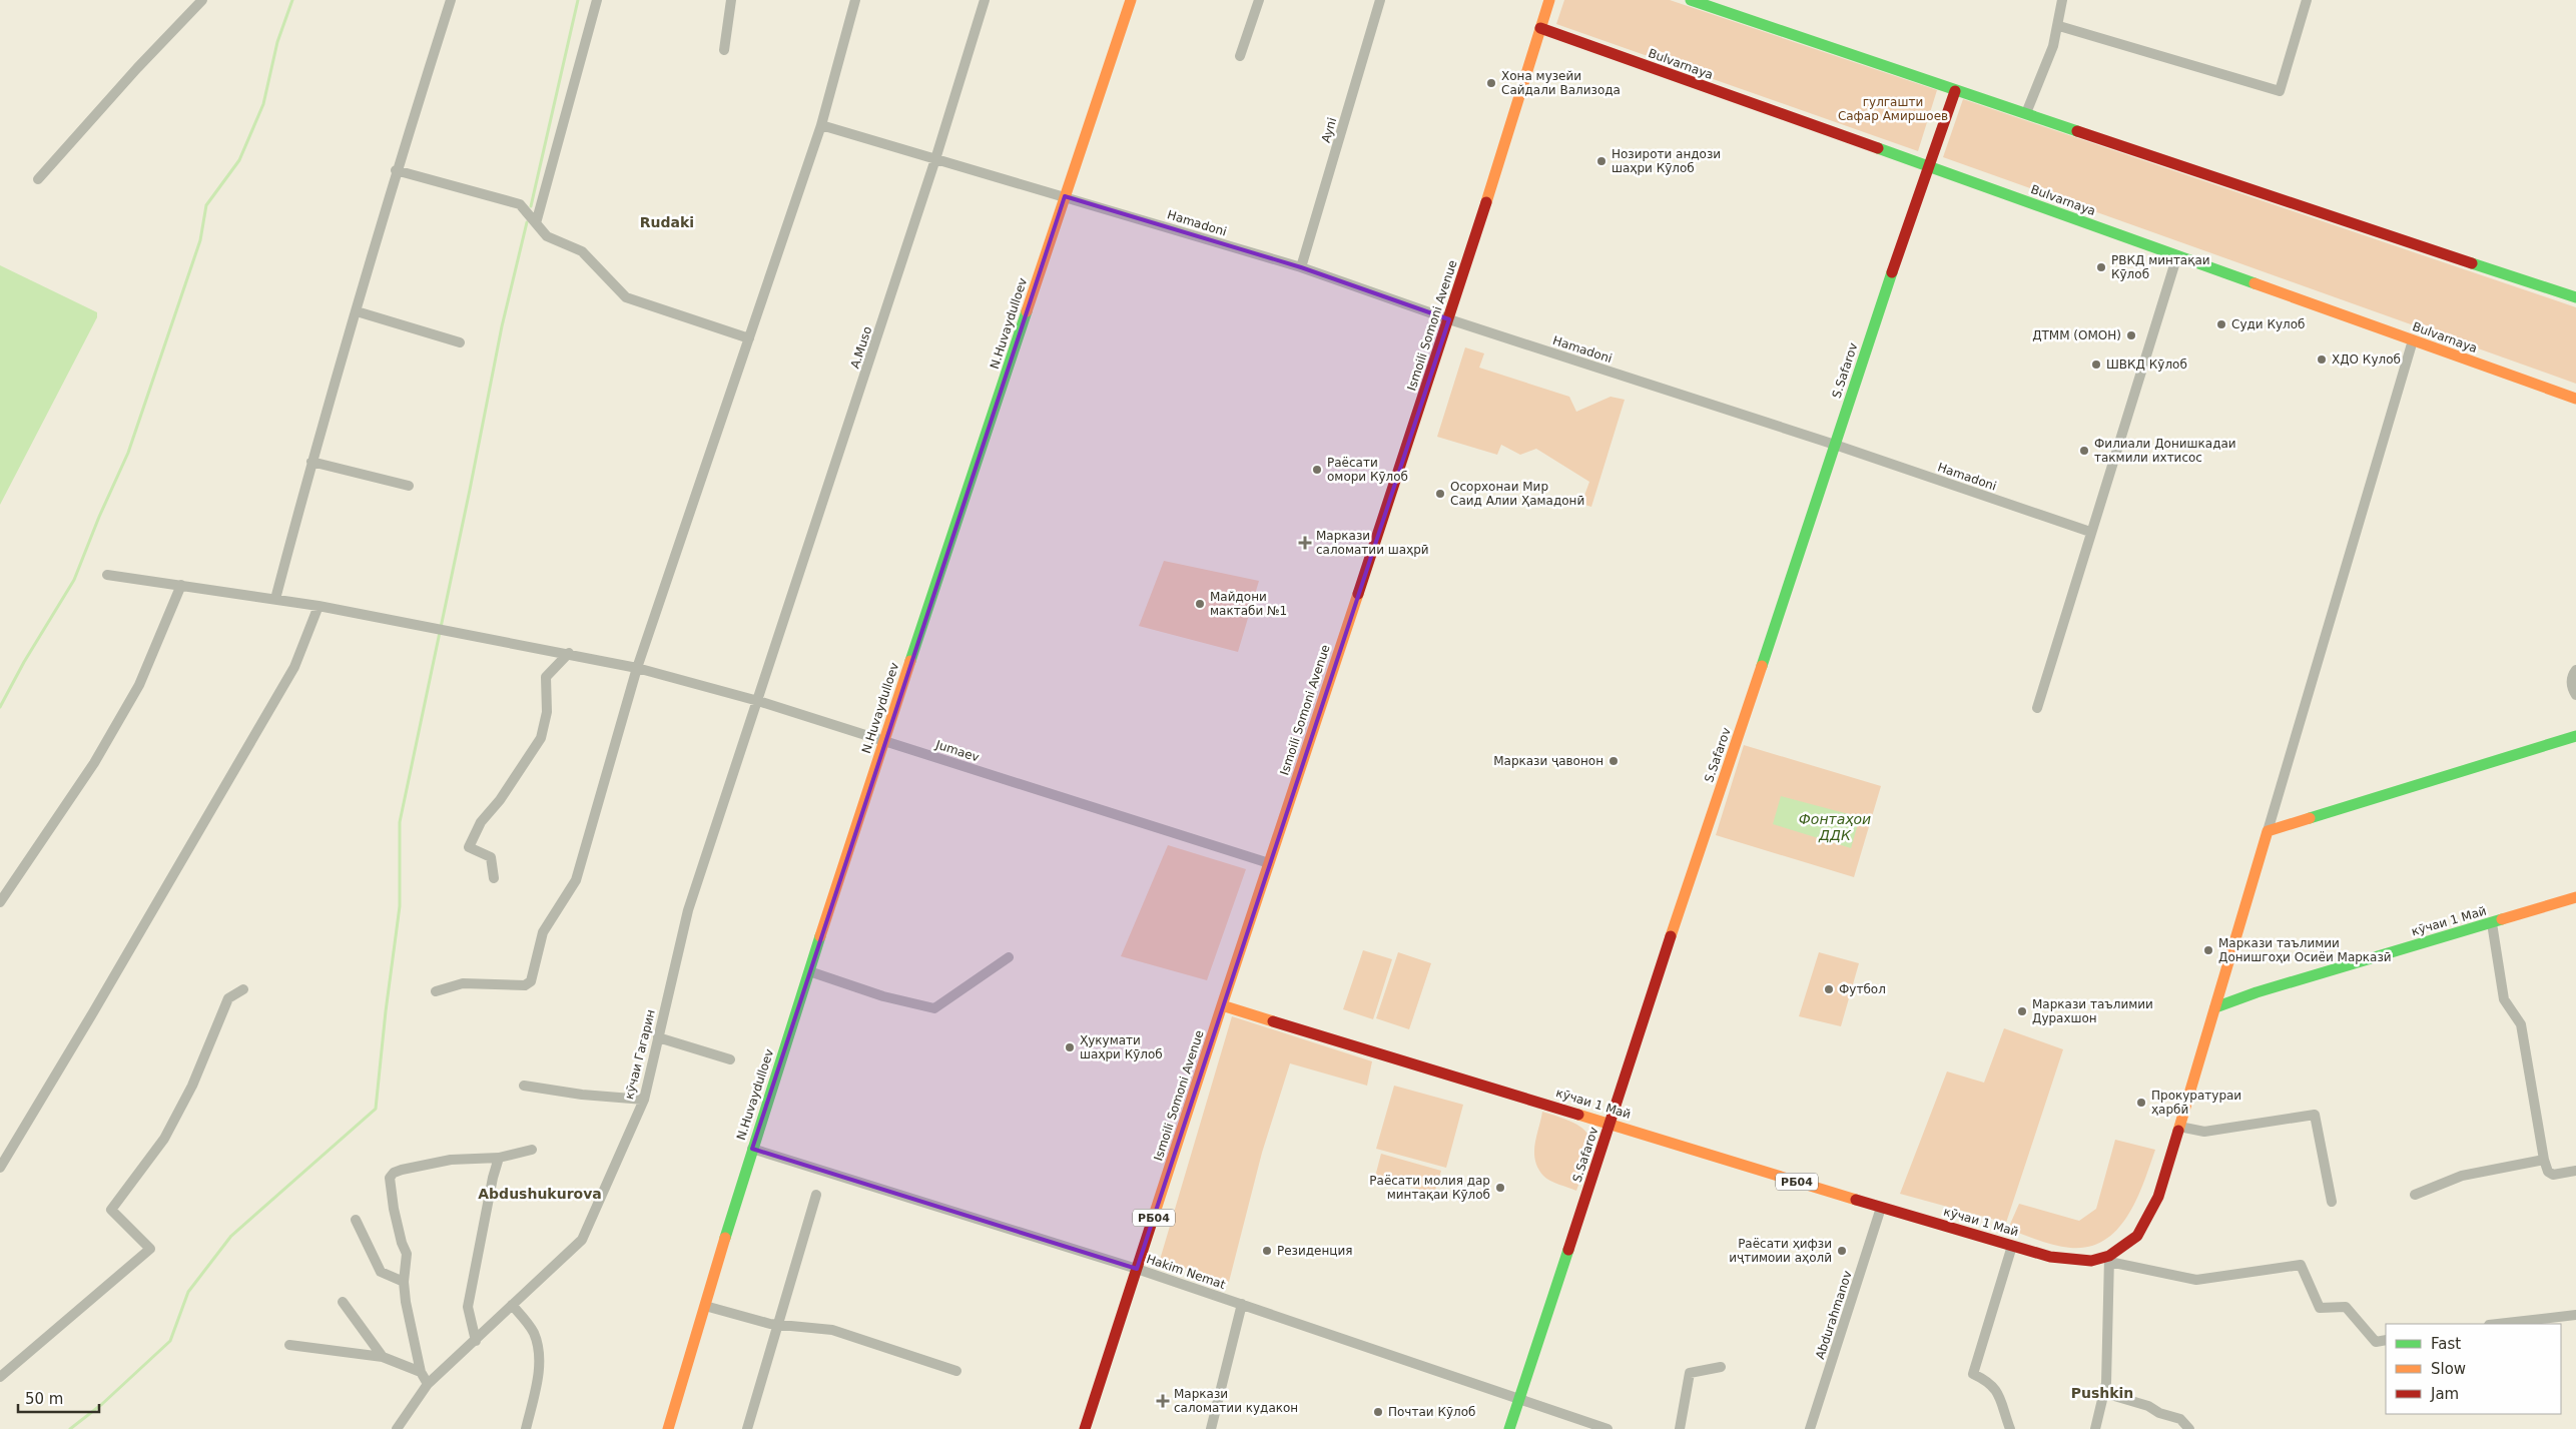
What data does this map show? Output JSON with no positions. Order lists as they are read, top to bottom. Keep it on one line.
{"streets":{"street":["Bulvarnaya","Ayni","Hamadoni","N.Huvaydulloev","Ismoili Somoni Avenue","A.Muso","S.Safarov","Jumaev","кӯчаи 1 Май","кӯчаи Гагарин","РБ04","Hakim Nemat","Abdurahmanov"]},"crossings":[["Bulvarnaya","Ismoili Somoni Avenue"],["Bulvarnaya","S.Safarov"],["Ayni","Hamadoni"],["Hamadoni","N.Huvaydulloev"],["Hamadoni","Ismoili Somoni Avenue"],["Hamadoni","A.Muso"],["Hamadoni","S.Safarov"],["N.Huvaydulloev","Jumaev"],["N.Huvaydulloev","Hakim Nemat"],["Ismoili Somoni Avenue","Jumaev"],["Ismoili Somoni Avenue","кӯчаи 1 Май"],["Ismoili Somoni Avenue","Hakim Nemat"],["A.Muso","Jumaev"],["A.Muso","кӯчаи Гагарин"],["S.Safarov","кӯчаи 1 Май"],["S.Safarov","Hakim Nemat"],["Jumaev","кӯчаи Гагарин"],["кӯчаи 1 Май","Abdurahmanov"]],"districts":["Rudaki","Abdushukurova","Pushkin"],"water":["Фонтаҳои ДДК"],"parks":["гулгашти Сафар Амиршоев"],"places":{"other":["Хона музейи Сайдали Вализода","Нозироти андози шаҳри Кӯлоб","РВКД минтақаи Кӯлоб","Суди Кулоб","ДТММ (ОМОН)","ХДО Кулоб","ШВКД Кӯлоб","Филиали Донишкадаи такмили ихтисос","Раёсати омори Кӯлоб","Осорхонаи Мир Саид Алии Ҳамадонӣ","Майдони мактаби №1","Маркази ҷавонон","Маркази таълимии Донишгоҳи Осиёи Марказӣ","Футбол","Маркази таълимии Дурахшон","Ҳукумати шаҳри Кӯлоб","Прокуратураи ҳарбӣ","Раёсати молия дар минтақаи Кӯлоб","Резиденция","Раёсати ҳифзи иҷтимоии аҳолӣ","Почтаи Кӯлоб"],"health":["Маркази саломатии шаҳрӣ","Маркази саломатии кудакон"]},"legend":["Fast","Slow","Jam"],"scale_bar":"50 m"}
